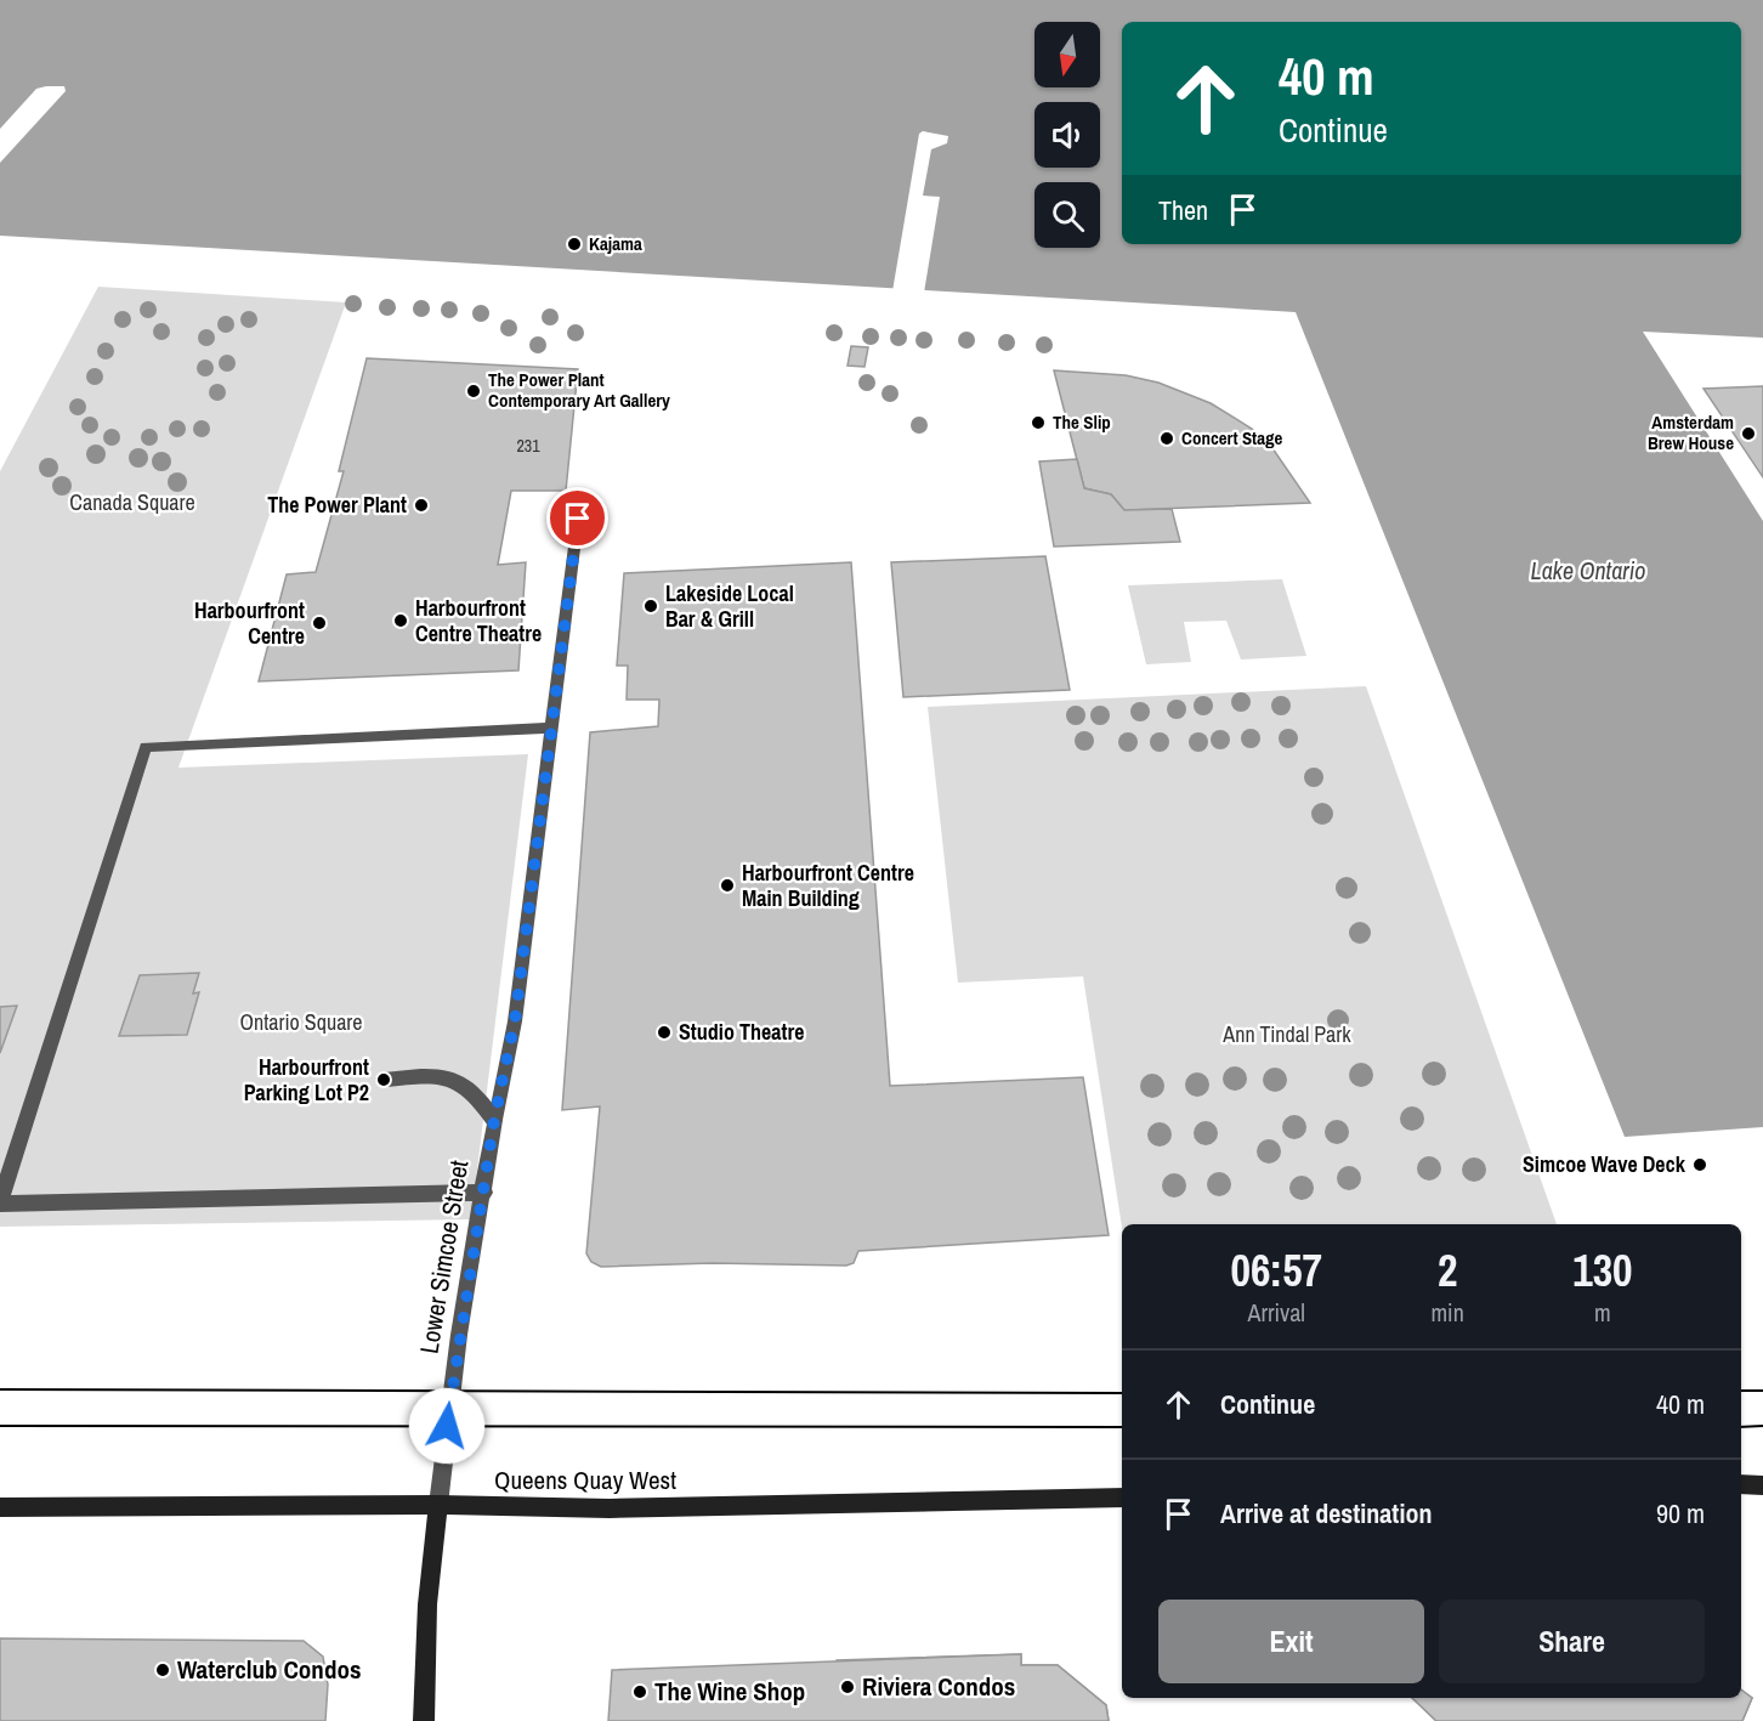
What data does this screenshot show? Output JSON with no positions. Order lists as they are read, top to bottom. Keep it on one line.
{"streets":{"main road":["Lower Simcoe Street","Queens Quay West"]},"crossings":[["Lower Simcoe Street","Queens Quay West"]],"water":["Lake Ontario"],"parks":["Canada Square","Ontario Square","Ann Tindal Park"],"places":["Kajama","The Power Plant Contemporary Art Gallery","The Slip","Amsterdam Brew House","Concert Stage","The Power Plant","Lakeside Local Bar & Grill","Harbourfront Centre Theatre","Harbourfront Centre","Harbourfront Centre Main Building","Studio Theatre","Harbourfront Parking Lot P2","Simcoe Wave Deck","Waterclub Condos","Riviera Condos","The Wine Shop"],"house_numbers":["231"],"north":"bottom","page":{"turn":["40 m","Continue"],"then":"Then","eta":["06:57","Arrival","2","min","130","m"],"list":[{"name":"Continue","value":"40 m"},{"name":"Arrive at destination","value":"90 m"}],"buttons":["Exit","Share"]}}
